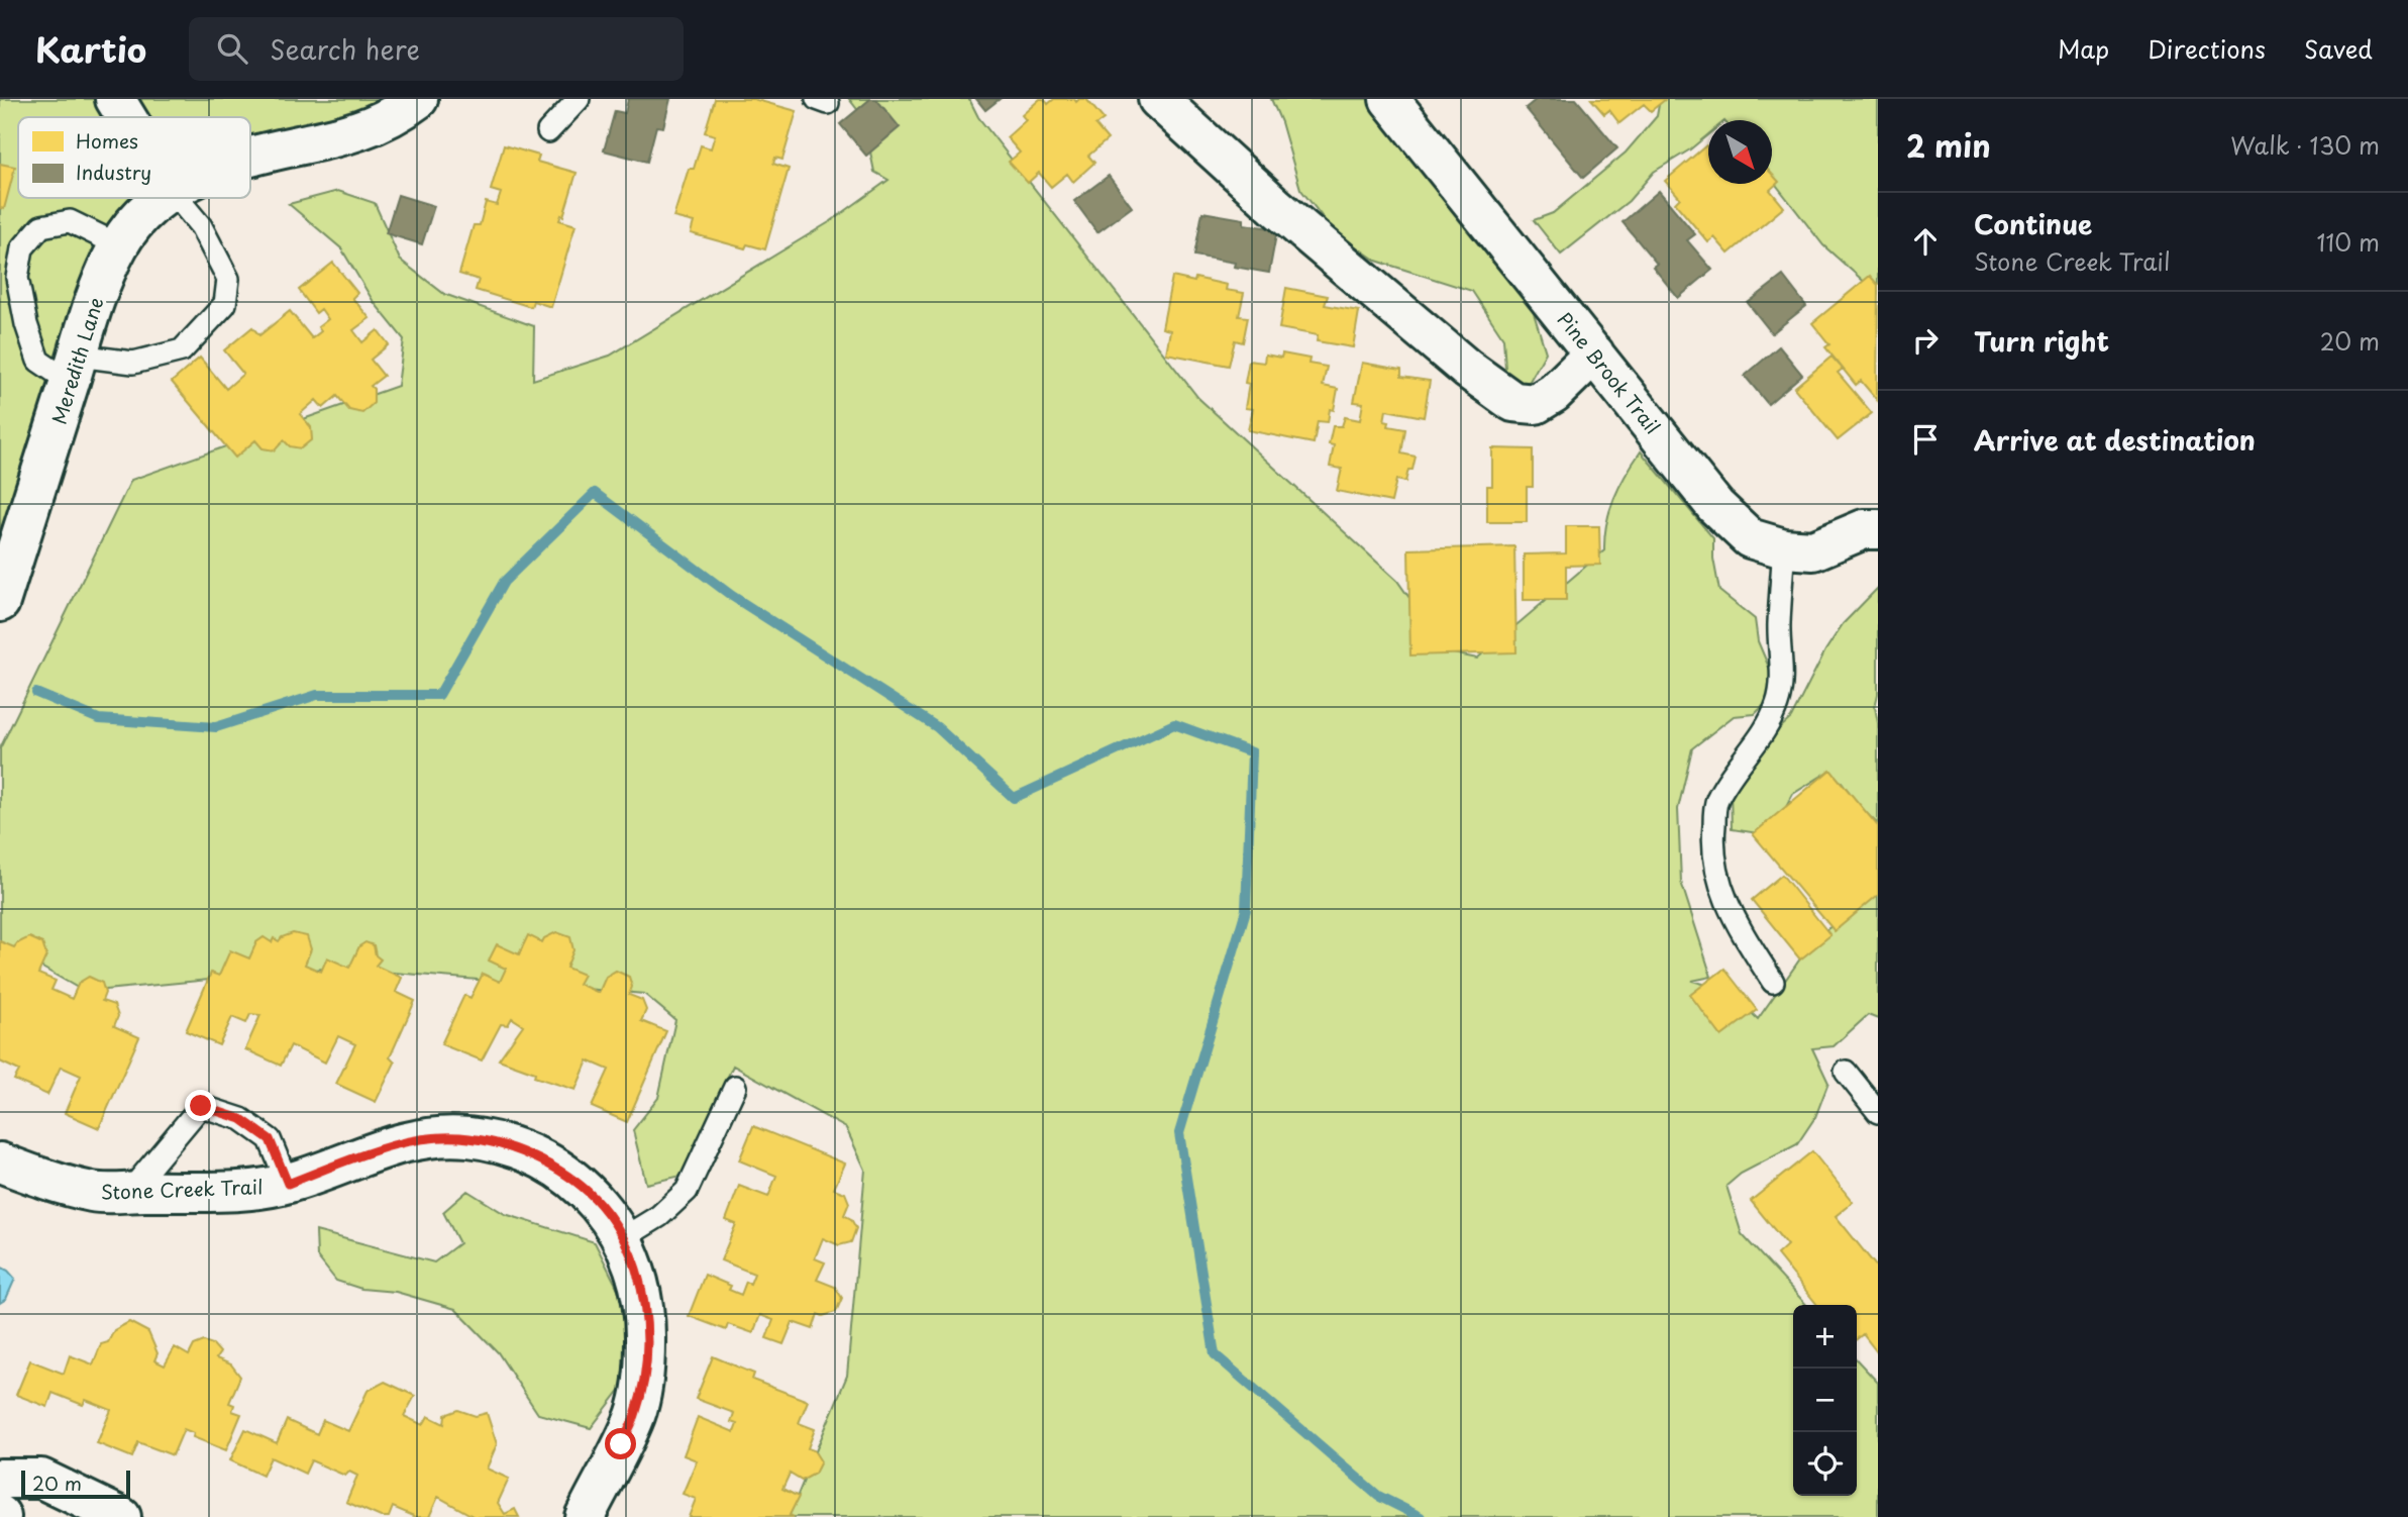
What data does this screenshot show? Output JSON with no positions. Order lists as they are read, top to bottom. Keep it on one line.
{"streets":{"street":["Meredith Lane","Pine Brook Trail","Stone Creek Trail"]},"legend":["Homes","Industry"],"scale_bar":"20 m","north":"bottom right","page":{"header":"Kartio","search":"Search here","nav":["Map","Directions","Saved"],"heading":["2 min","Walk · 130 m"],"list":[["Continue","Stone Creek Trail","110 m"],["Turn right","20 m"],"Arrive at destination"],"map_buttons":["+","−"],"scale":"20 m"}}
